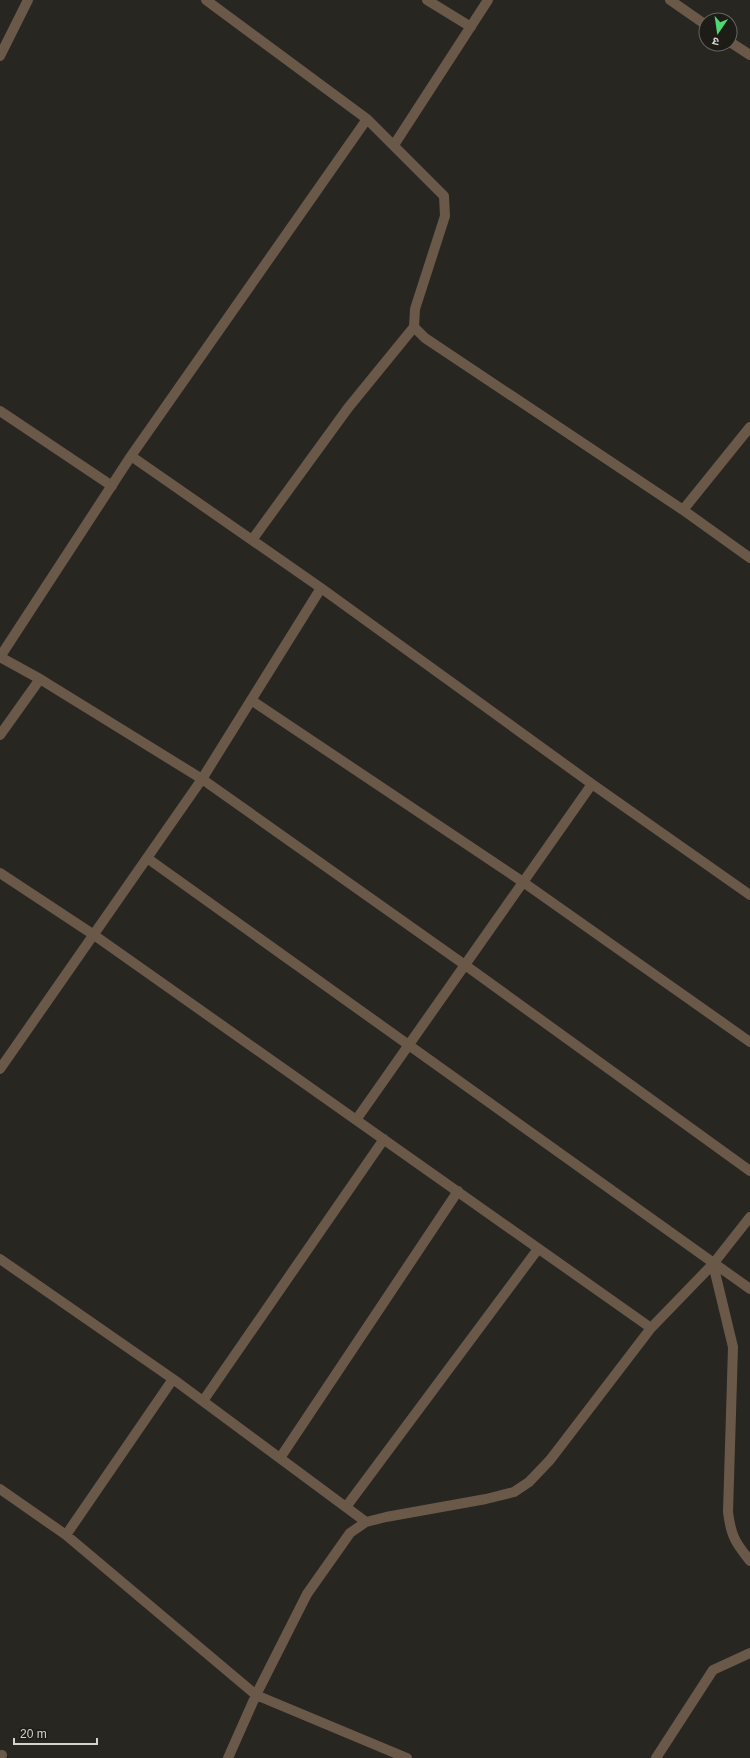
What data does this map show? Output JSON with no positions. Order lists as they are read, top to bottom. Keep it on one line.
{"scale_bar":"20 m","north":"bottom"}
